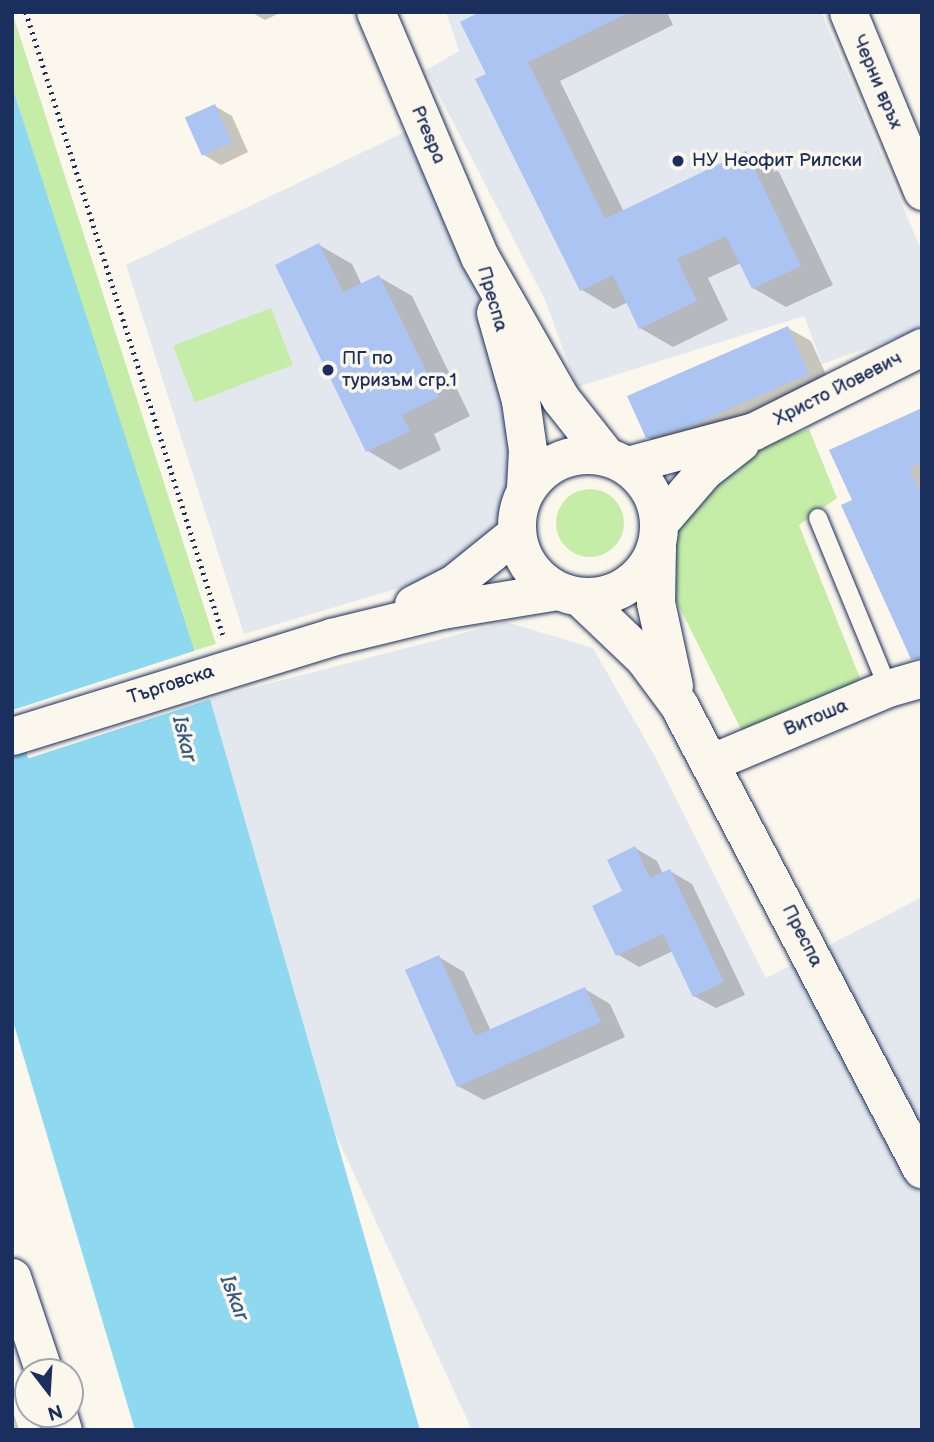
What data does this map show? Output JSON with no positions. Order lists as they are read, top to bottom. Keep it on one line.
{"streets":{"main road":["Prespa","Преспа"],"street":["Черни връх","Христо Йовевич","Търговска","Витоша"]},"crossings":[["Prespa","Преспа"],["Преспа","Христо Йовевич"],["Преспа","Търговска"],["Преспа","Витоша"],["Христо Йовевич","Търговска"]],"water":["Iskar"],"places":["НУ Неофит Рилски","ПГ по туризъм сгр.1"],"north":"bottom"}
